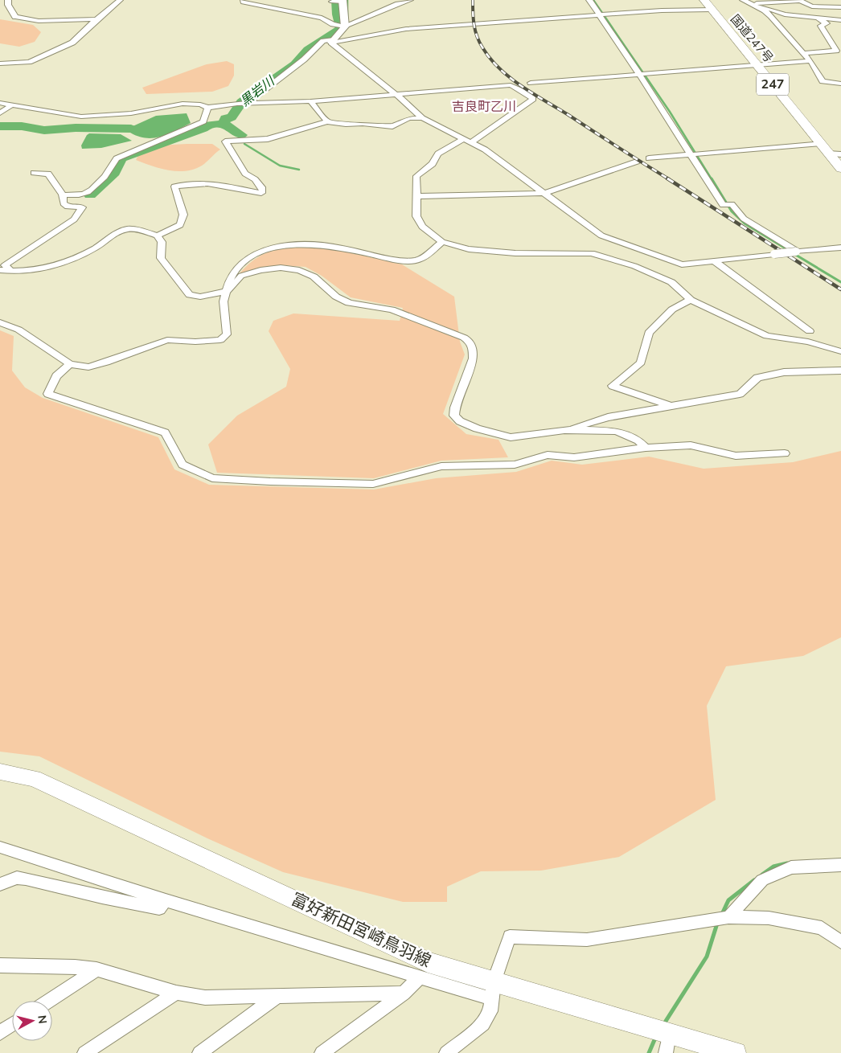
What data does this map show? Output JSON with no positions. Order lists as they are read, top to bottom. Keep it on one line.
{"streets":{"highway":["国道247号","247"],"main road":["富好新田宮崎鳥羽線"]},"districts":["吉良町乙川"],"water":["黒岩川"],"north":"right"}
